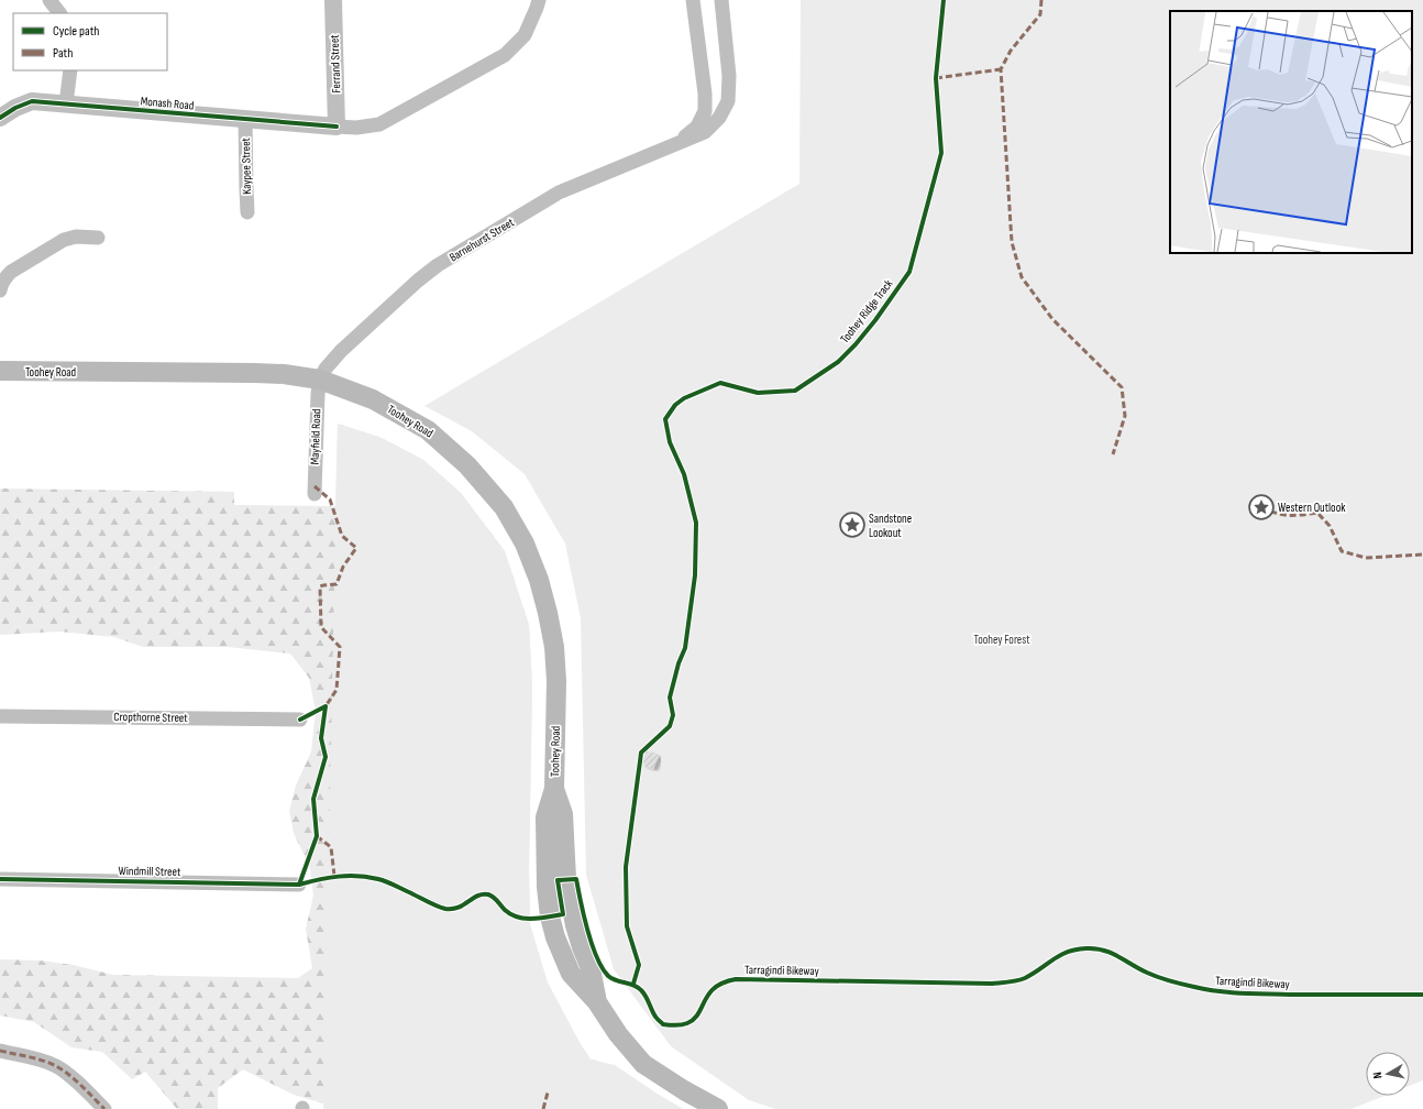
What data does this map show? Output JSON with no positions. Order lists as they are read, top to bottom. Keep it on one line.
{"streets":{"main road":["Toohey Road"],"street":["Ferrand Street","Monash Road","Kaypee Street","Barnehurst Street","Mayfield Road","Cropthorne Street","Windmill Street"],"cycle path":["Toohey Ridge Track","Tarragindi Bikeway"]},"crossings":[["Ferrand Street","Monash Road"],["Monash Road","Kaypee Street"],["Barnehurst Street","Toohey Road"],["Barnehurst Street","Mayfield Road"],["Toohey Road","Mayfield Road"]],"parks":["Toohey Forest"],"places":{"place":["Western Outlook","Sandstone Lookout"]},"legend":["Cycle path","Path"],"north":"left"}
